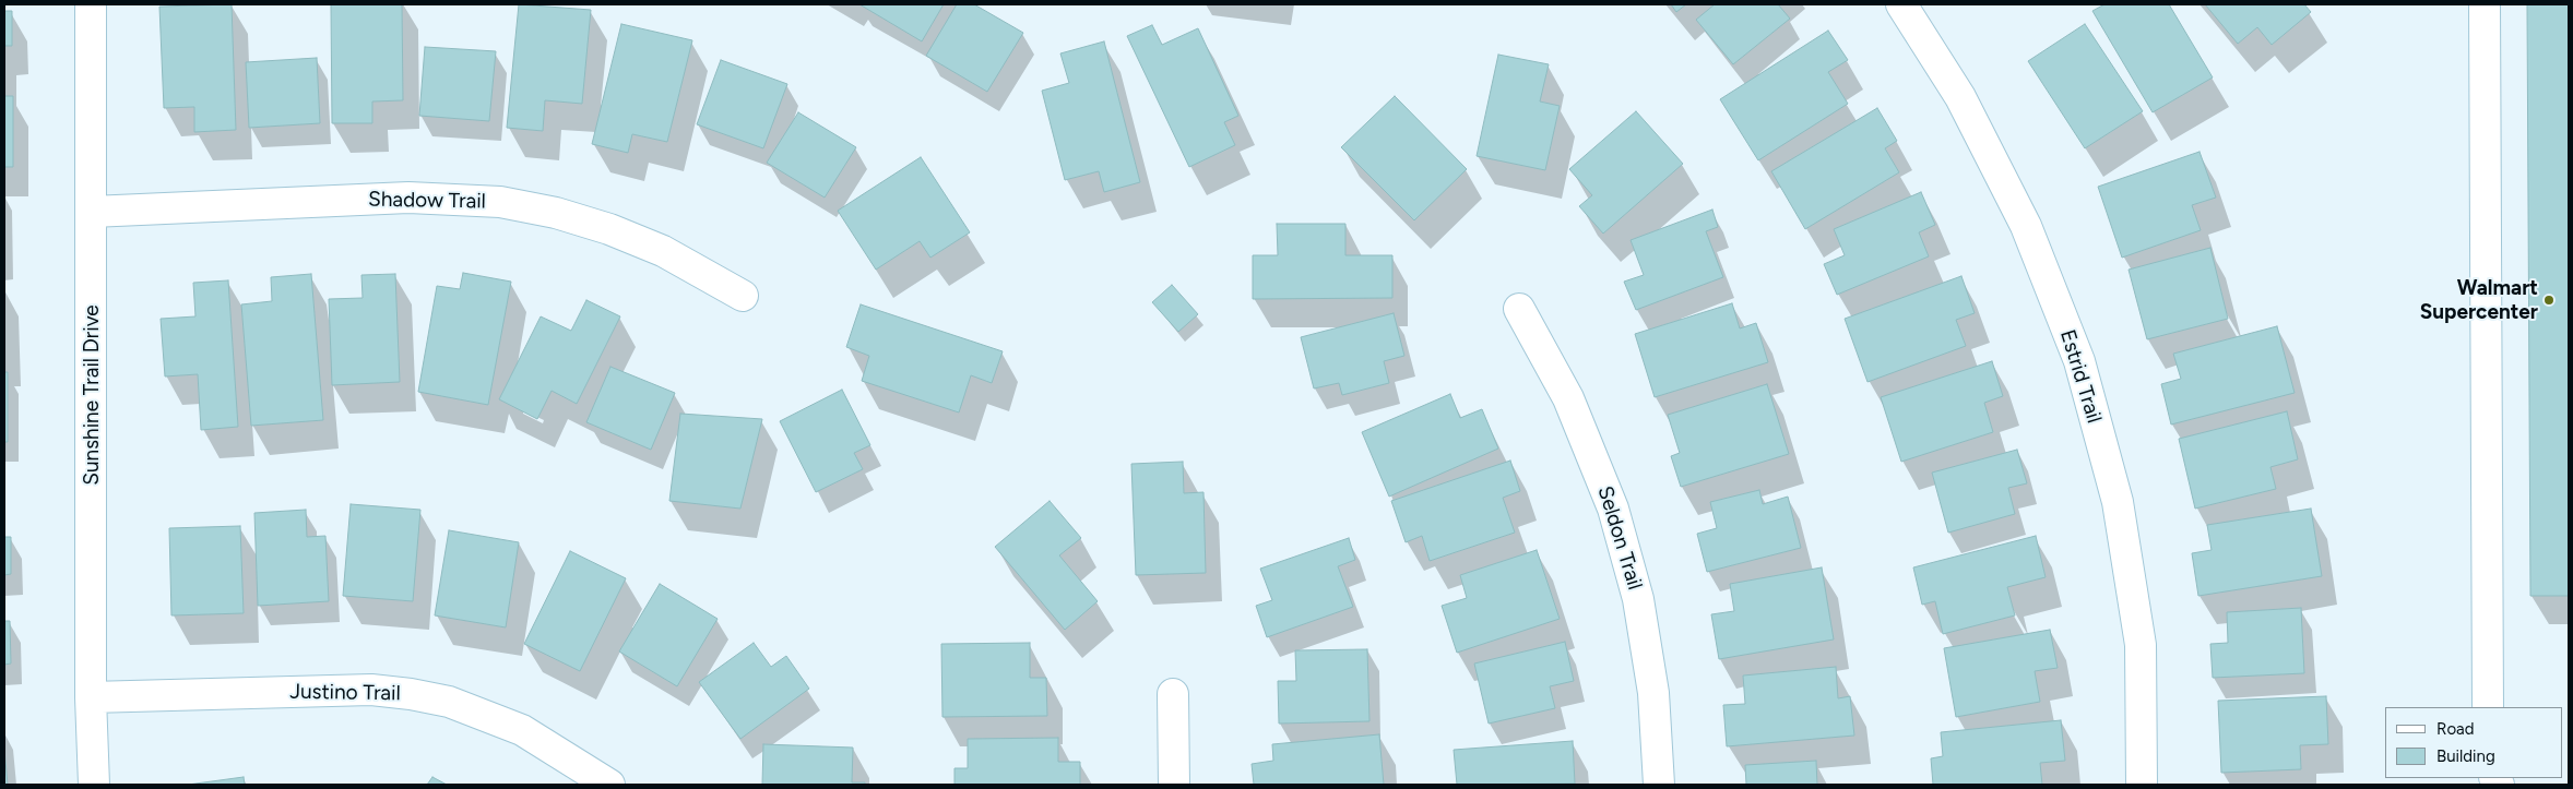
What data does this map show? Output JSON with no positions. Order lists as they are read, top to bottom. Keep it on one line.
{"streets":{"street":["Shadow Trail","Estrid Trail","Sunshine Trail Drive","Seldon Trail","Justino Trail"]},"crossings":[["Shadow Trail","Sunshine Trail Drive"],["Sunshine Trail Drive","Justino Trail"]],"places":["Walmart Supercenter"],"legend":["Road","Building"]}
